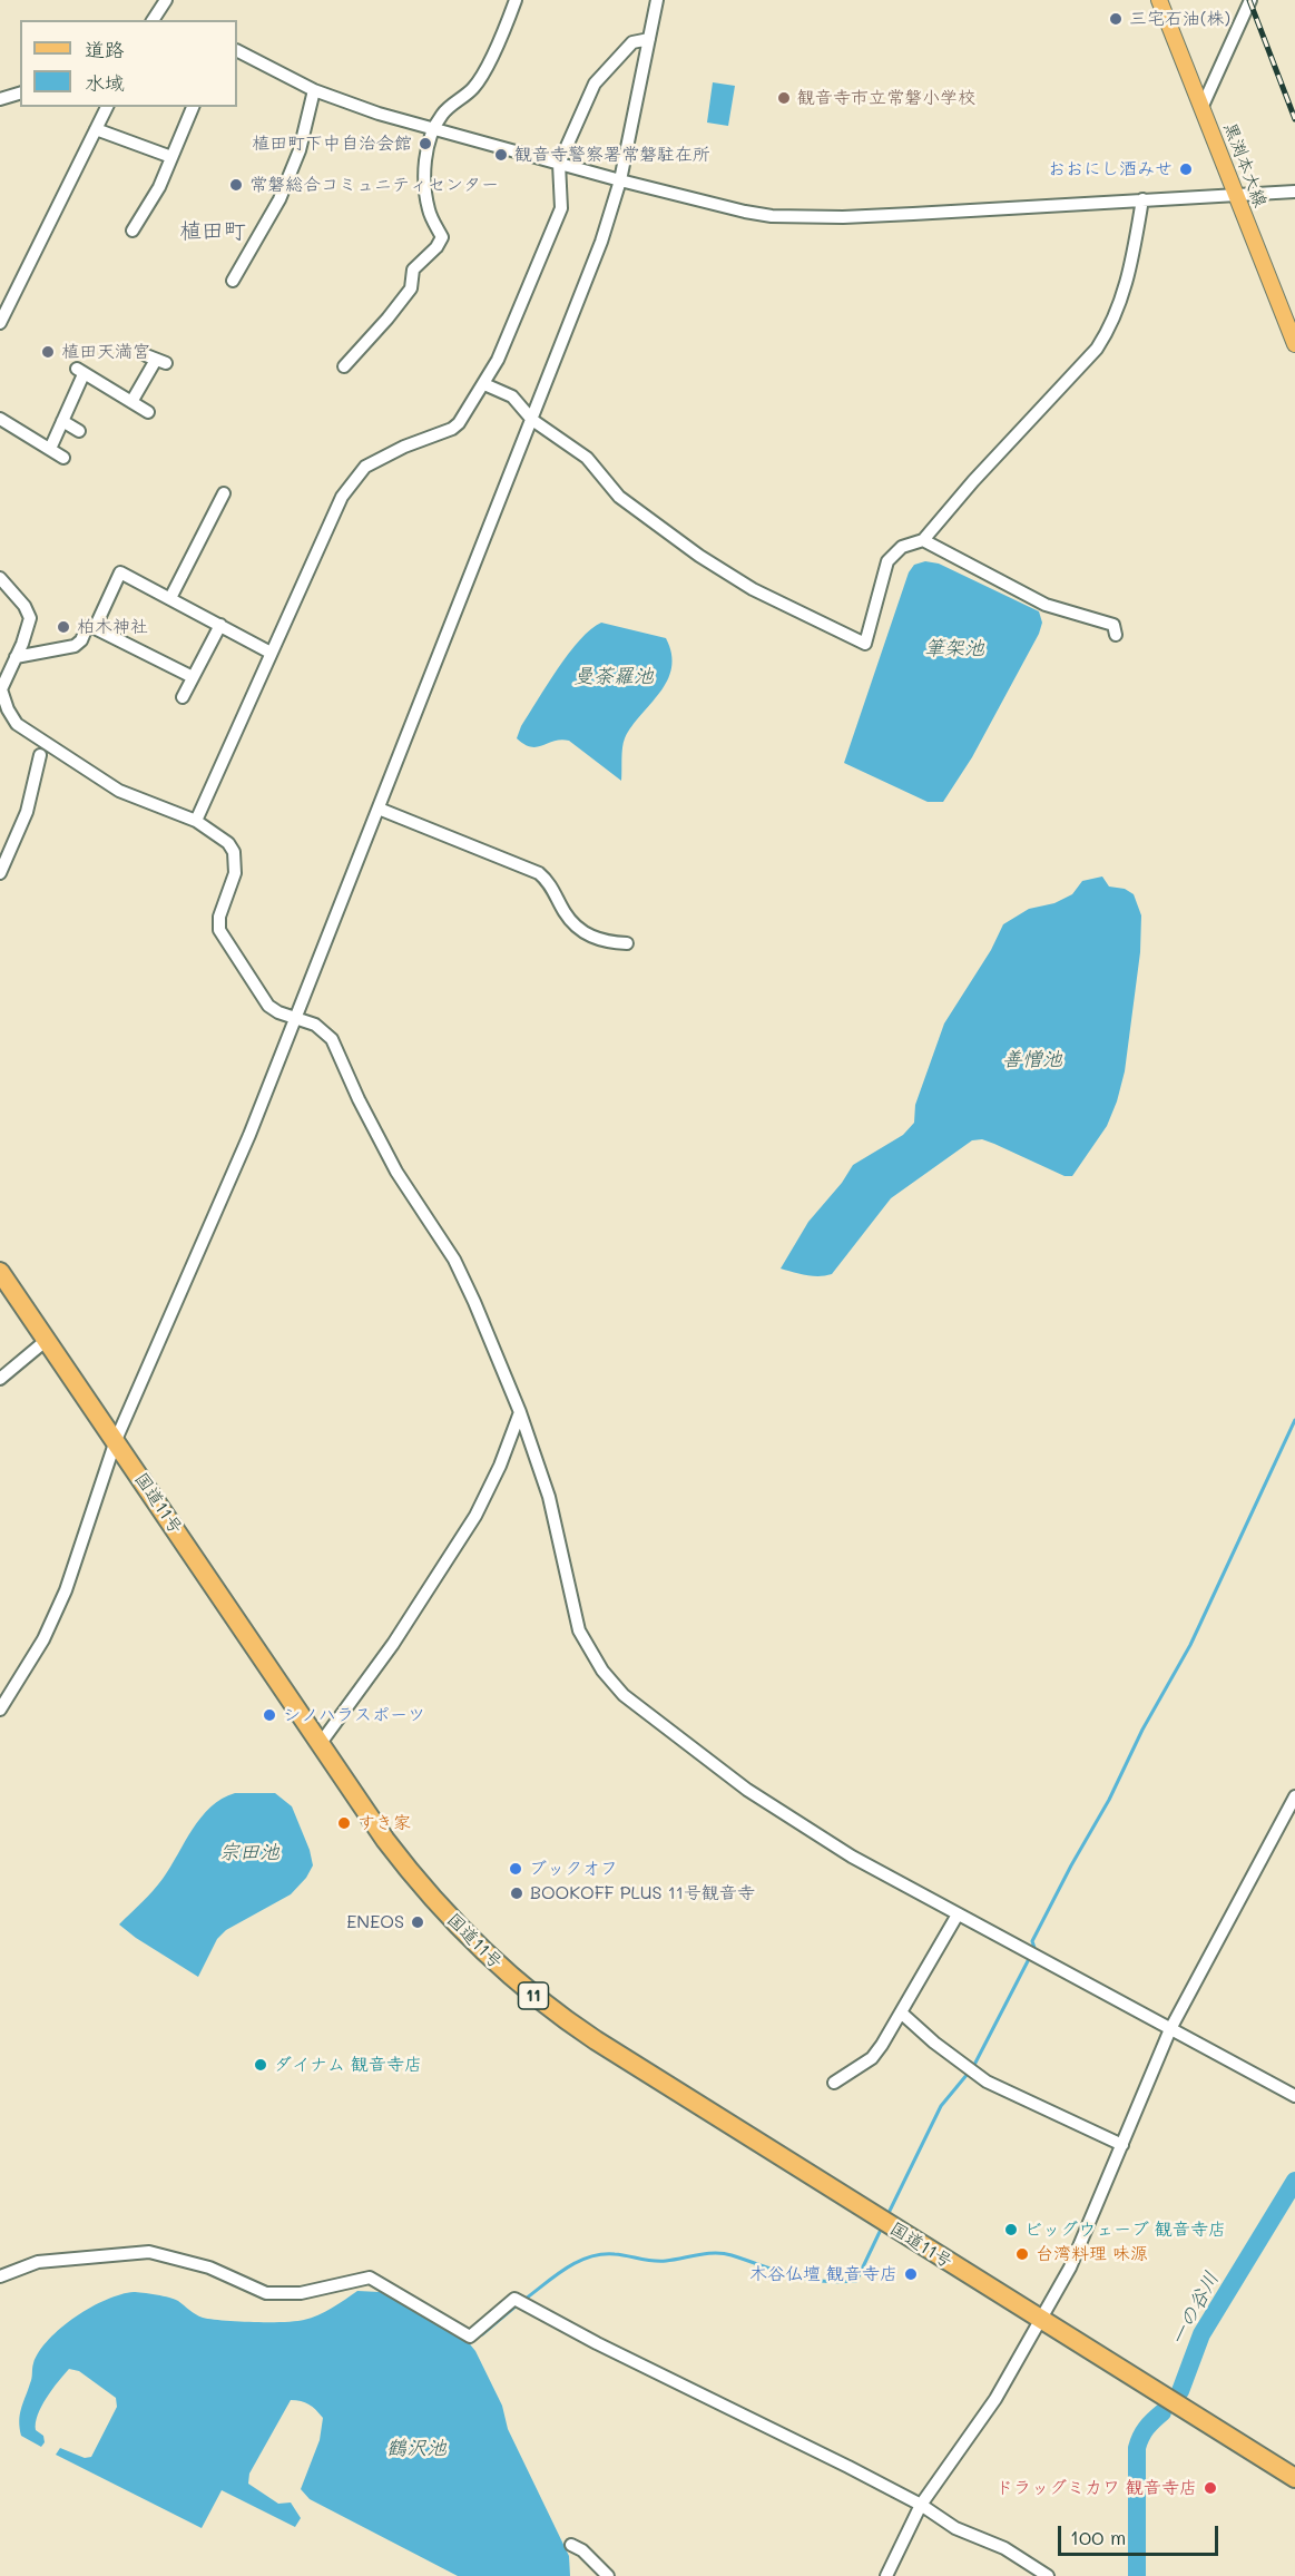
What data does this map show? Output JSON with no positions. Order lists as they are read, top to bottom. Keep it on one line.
{"streets":{"highway":["国道11号","11"],"main road":["黒渕本大線"]},"districts":["植田町"],"water":["筆架池","曼荼羅池","善憎池","宗田池","一の谷川","鶴沢池"],"places":["三宅石油(株)","観音寺市立常磐小学校","植田町下中自治会館","観音寺警察署常磐駐在所","おおにし酒みせ","常磐総合コミュニティセンター","植田天満宮","柏木神社","シノハラスポーツ","すき家","ブックオフ","BOOKOFF PLUS 11号観音寺","ENEOS","ダイナム 観音寺店","ビッグウェーブ 観音寺店","台湾料理 味源","木谷仏壇 観音寺店","ドラッグミカワ 観音寺店"],"legend":["道路","水域"],"scale_bar":"100 m"}
